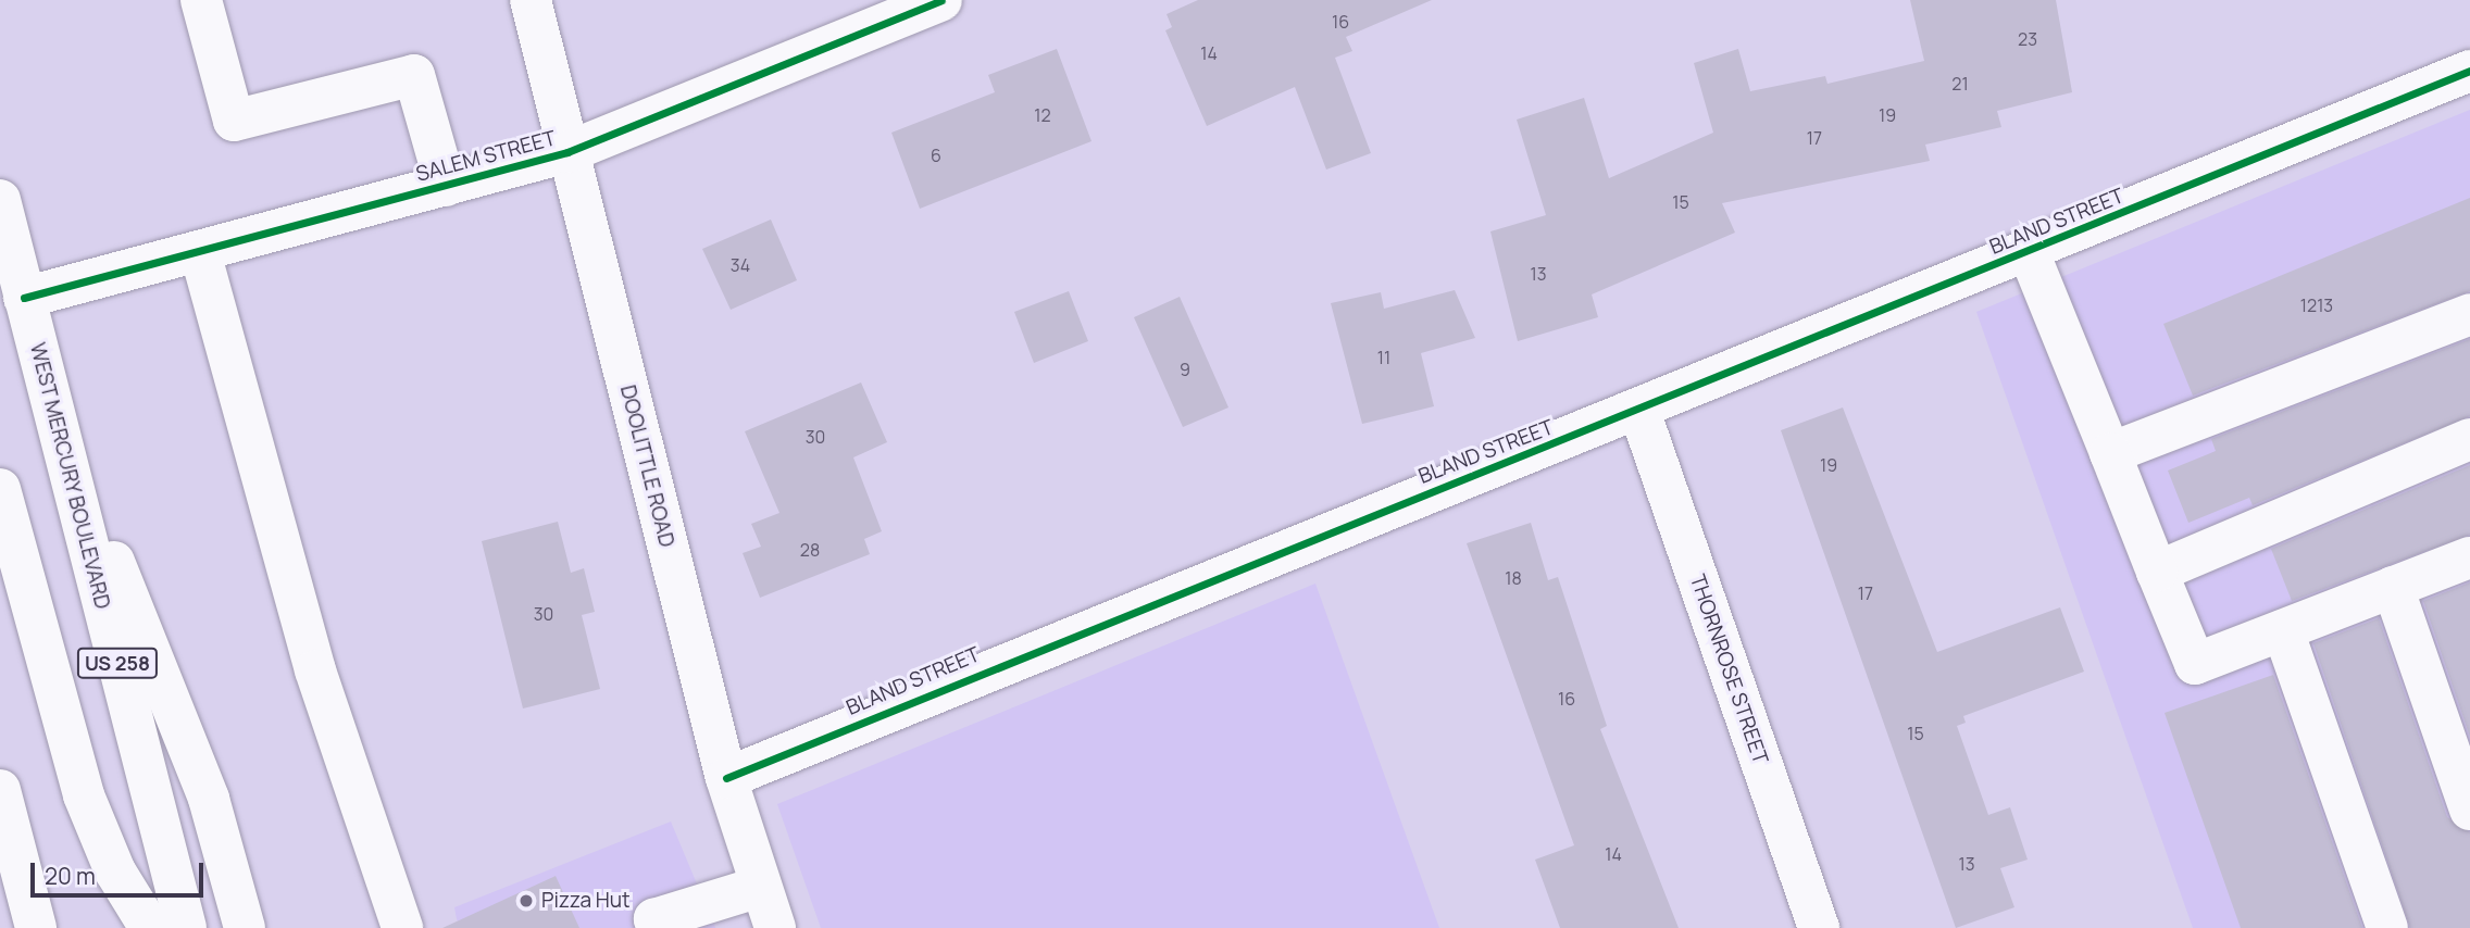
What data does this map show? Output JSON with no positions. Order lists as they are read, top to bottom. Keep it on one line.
{"streets":{"street":["SALEM STREET","BLAND STREET","DOOLITTLE ROAD","WEST MERCURY BOULEVARD","US 258","THORNROSE STREET"]},"crossings":[["SALEM STREET","DOOLITTLE ROAD"],["SALEM STREET","WEST MERCURY BOULEVARD"],["BLAND STREET","DOOLITTLE ROAD"],["BLAND STREET","THORNROSE STREET"]],"places":["Pizza Hut"],"house_numbers":["16","23","14","21","12","19","17","6","15","34","13","1213","11","9","30","19","28","18","17","30","16","15","14","13"],"scale_bar":"20 m"}
